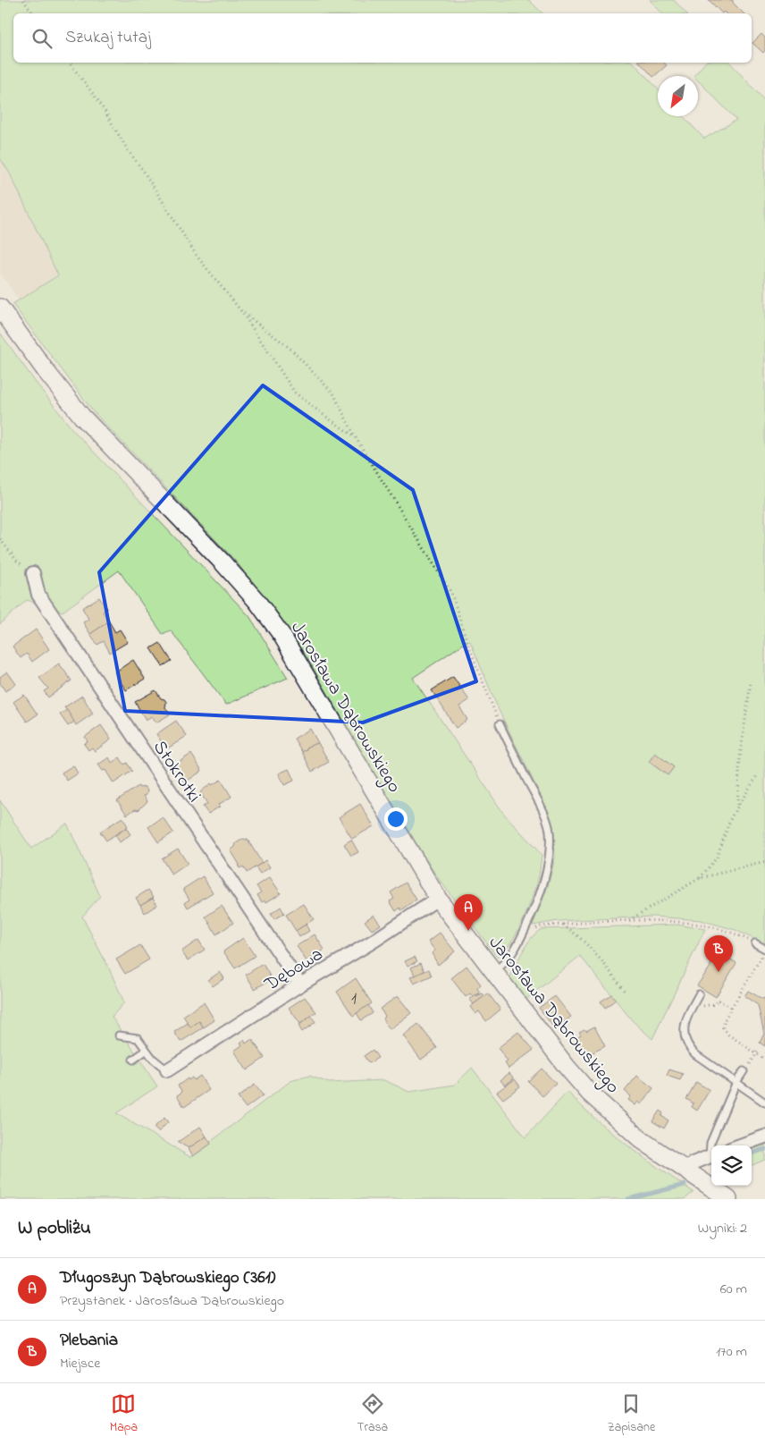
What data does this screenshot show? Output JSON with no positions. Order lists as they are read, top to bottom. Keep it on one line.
{"streets":{"street":["Jarosława Dąbrowskiego","Stokrotki","Dębowa"]},"crossings":[["Jarosława Dąbrowskiego","Dębowa"],["Stokrotki","Dębowa"]],"house_numbers":["1"],"north":"bottom left","page":{"search":"Szukaj tutaj","pins":["A","B"],"heading":["W pobliżu","Wyniki: 2"],"list":[{"mark":"A","name":"Długoszyn Dąbrowskiego (361)","note":"Przystanek · Jarosława Dąbrowskiego","value":"60 m"},{"mark":"B","name":"Plebania","note":"Miejsce","value":"170 m"}],"nav":["Mapa","Trasa","Zapisane"]}}
